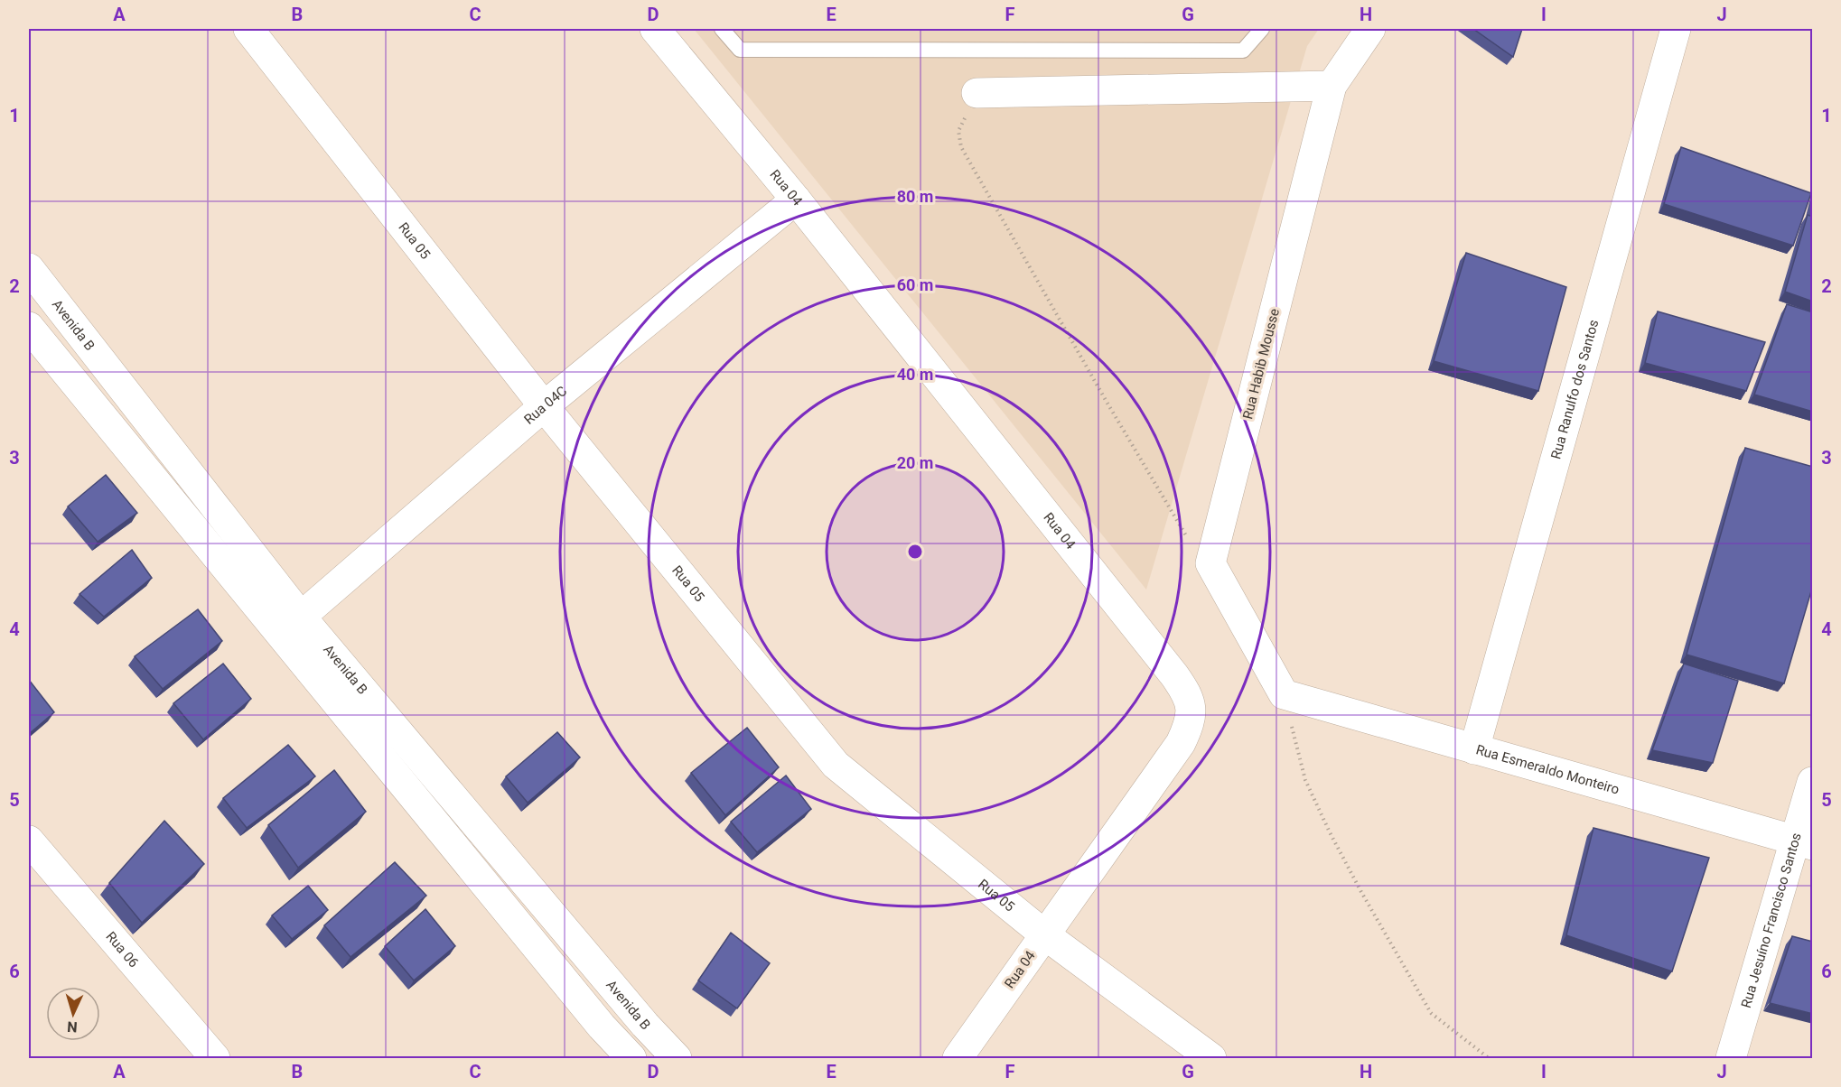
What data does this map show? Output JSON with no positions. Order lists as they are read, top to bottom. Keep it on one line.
{"streets":{"street":["Rua 04","Rua 05","Avenida B","Rua Habib Mousse","Rua Ranulfo dos Santos","Rua 04C","Rua Esmeraldo Monteiro","Rua Jesuíno Francisco Santos","Rua 06"]},"crossings":[["Rua 04","Rua 05"],["Rua 04","Rua 04C"],["Rua 05","Rua 04C"],["Avenida B","Rua 04C"],["Rua Ranulfo dos Santos","Rua Esmeraldo Monteiro"],["Rua Esmeraldo Monteiro","Rua Jesuíno Francisco Santos"]],"north":"bottom","grid":{"columns":["A","B","C","D","E","F","G","H","I","J"],"rows":["1","2","3","4","5","6"]},"rings":["80 m","60 m","40 m","20 m"]}
